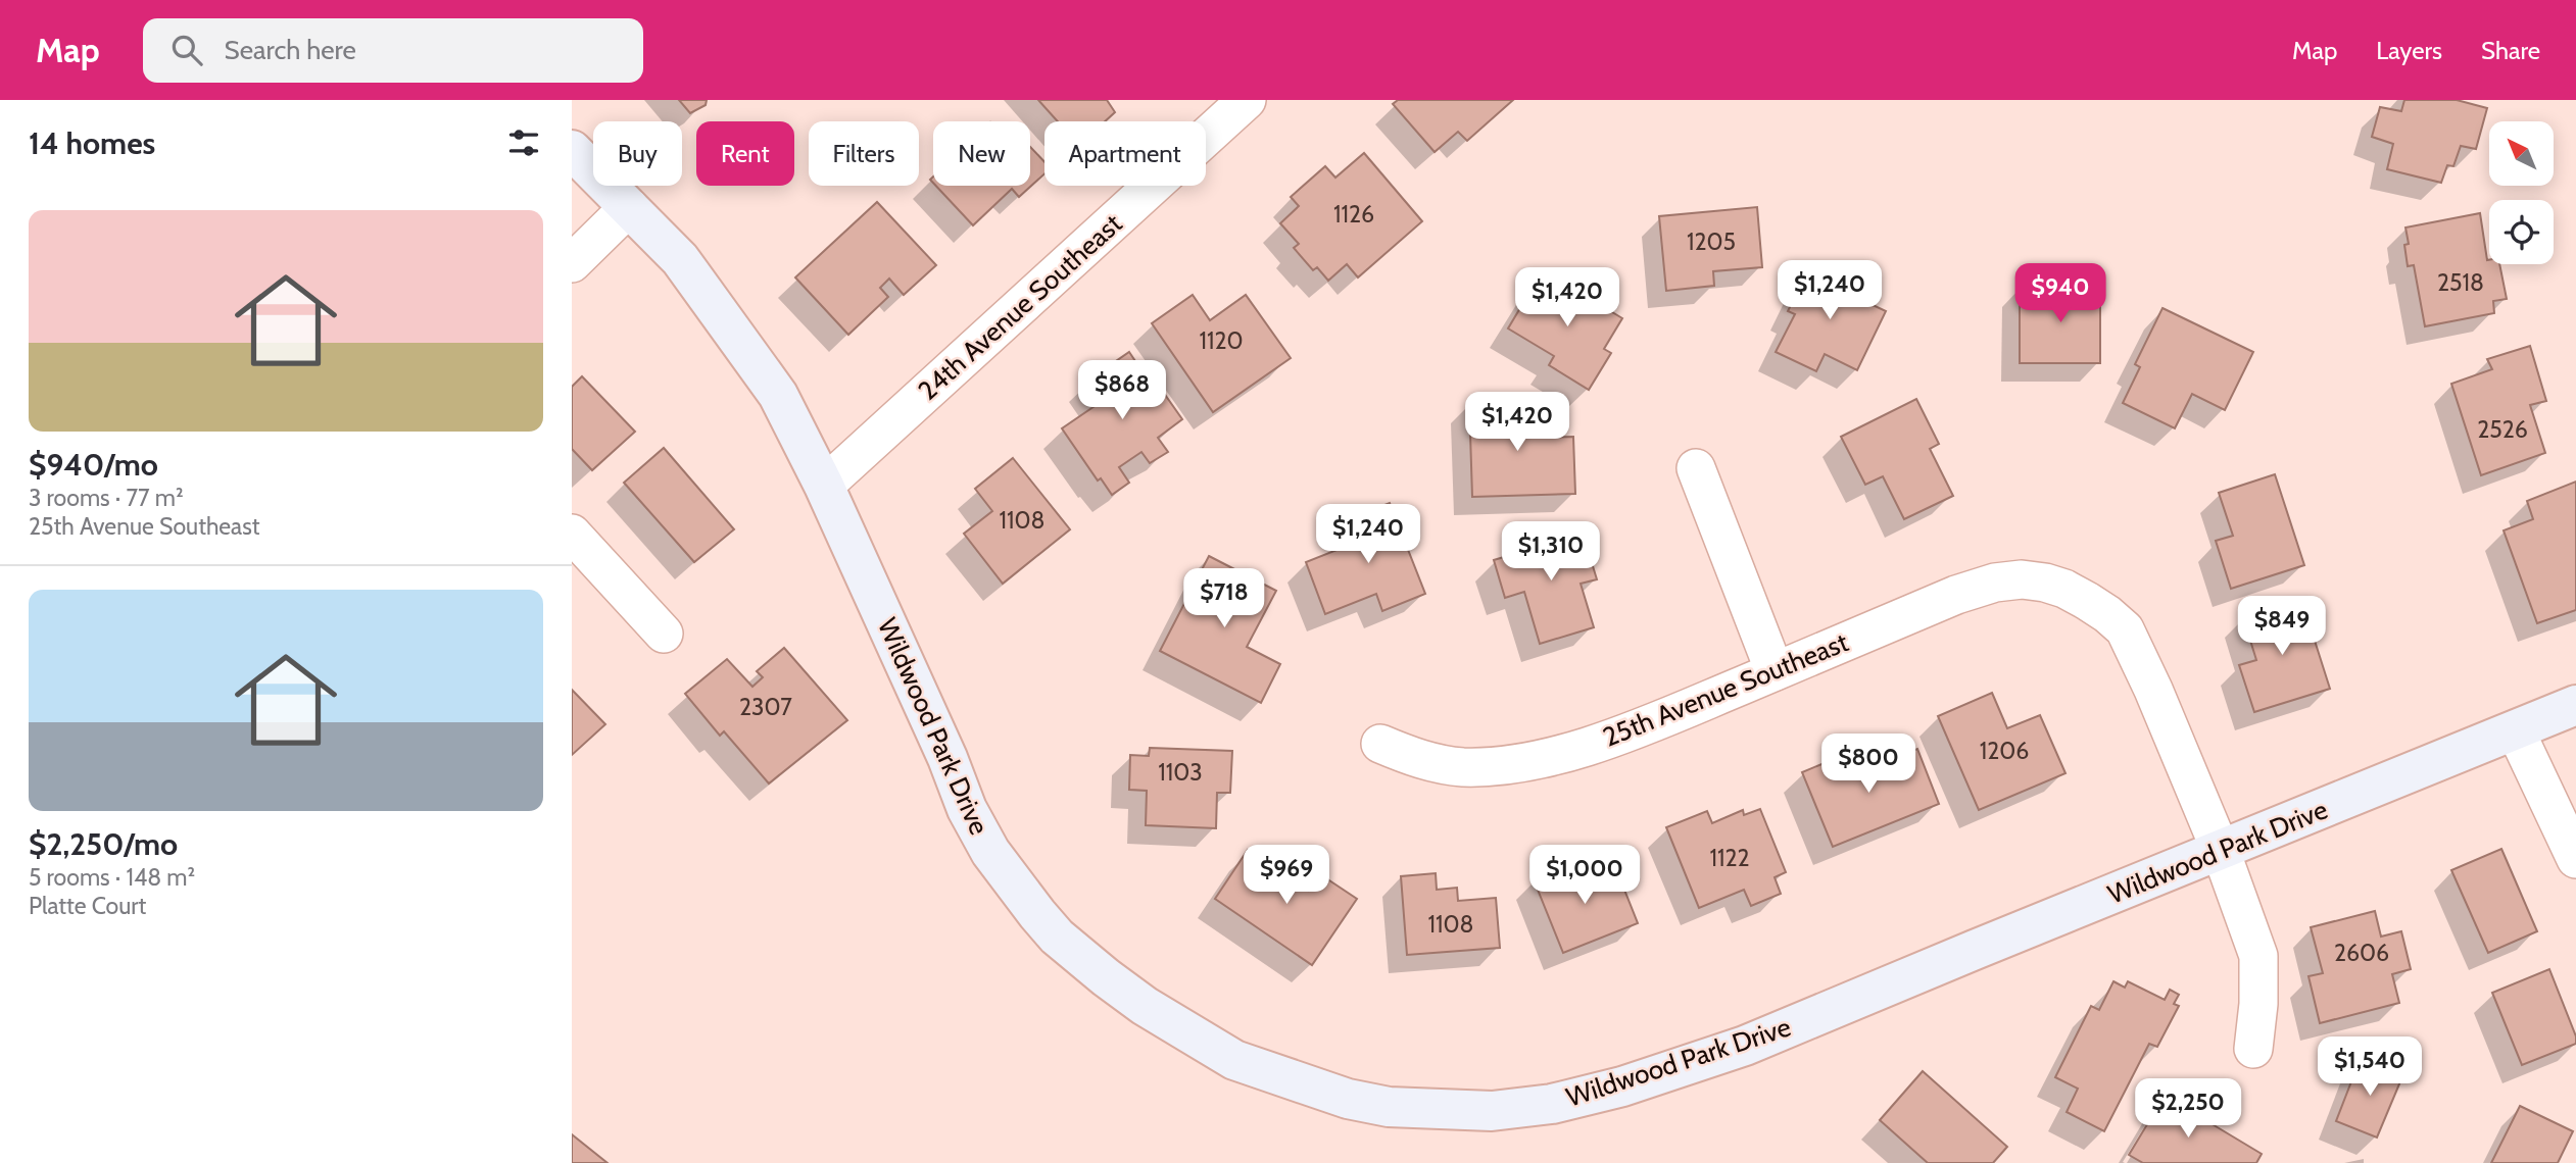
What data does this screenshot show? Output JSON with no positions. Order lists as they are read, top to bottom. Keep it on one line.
{"streets":{"street":["24th Avenue Southeast","25th Avenue Southeast","Wildwood Park Drive"]},"crossings":[["24th Avenue Southeast","Wildwood Park Drive"],["25th Avenue Southeast","Wildwood Park Drive"]],"house_numbers":["1126","1205","2518","1120","2526","1108","2307","1206","1103","1122","1108","2606"],"north":"top left","page":{"header":"Map","search":"Search here","nav":["Map","Layers","Share"],"heading":"14 homes","chip":["Buy","Rent","Filters","New","Apartment"],"list":[{"name":"$940/mo","note":"3 rooms · 77 m² · 25th Avenue Southeast"},{"name":"$2,250/mo","note":"5 rooms · 148 m² · Platte Court"}],"price":["$1,240","$940","$1,420","$868","$1,420","$1,240","$1,310","$718","$849","$800","$969","$1,000","$1,540","$2,250"]}}
